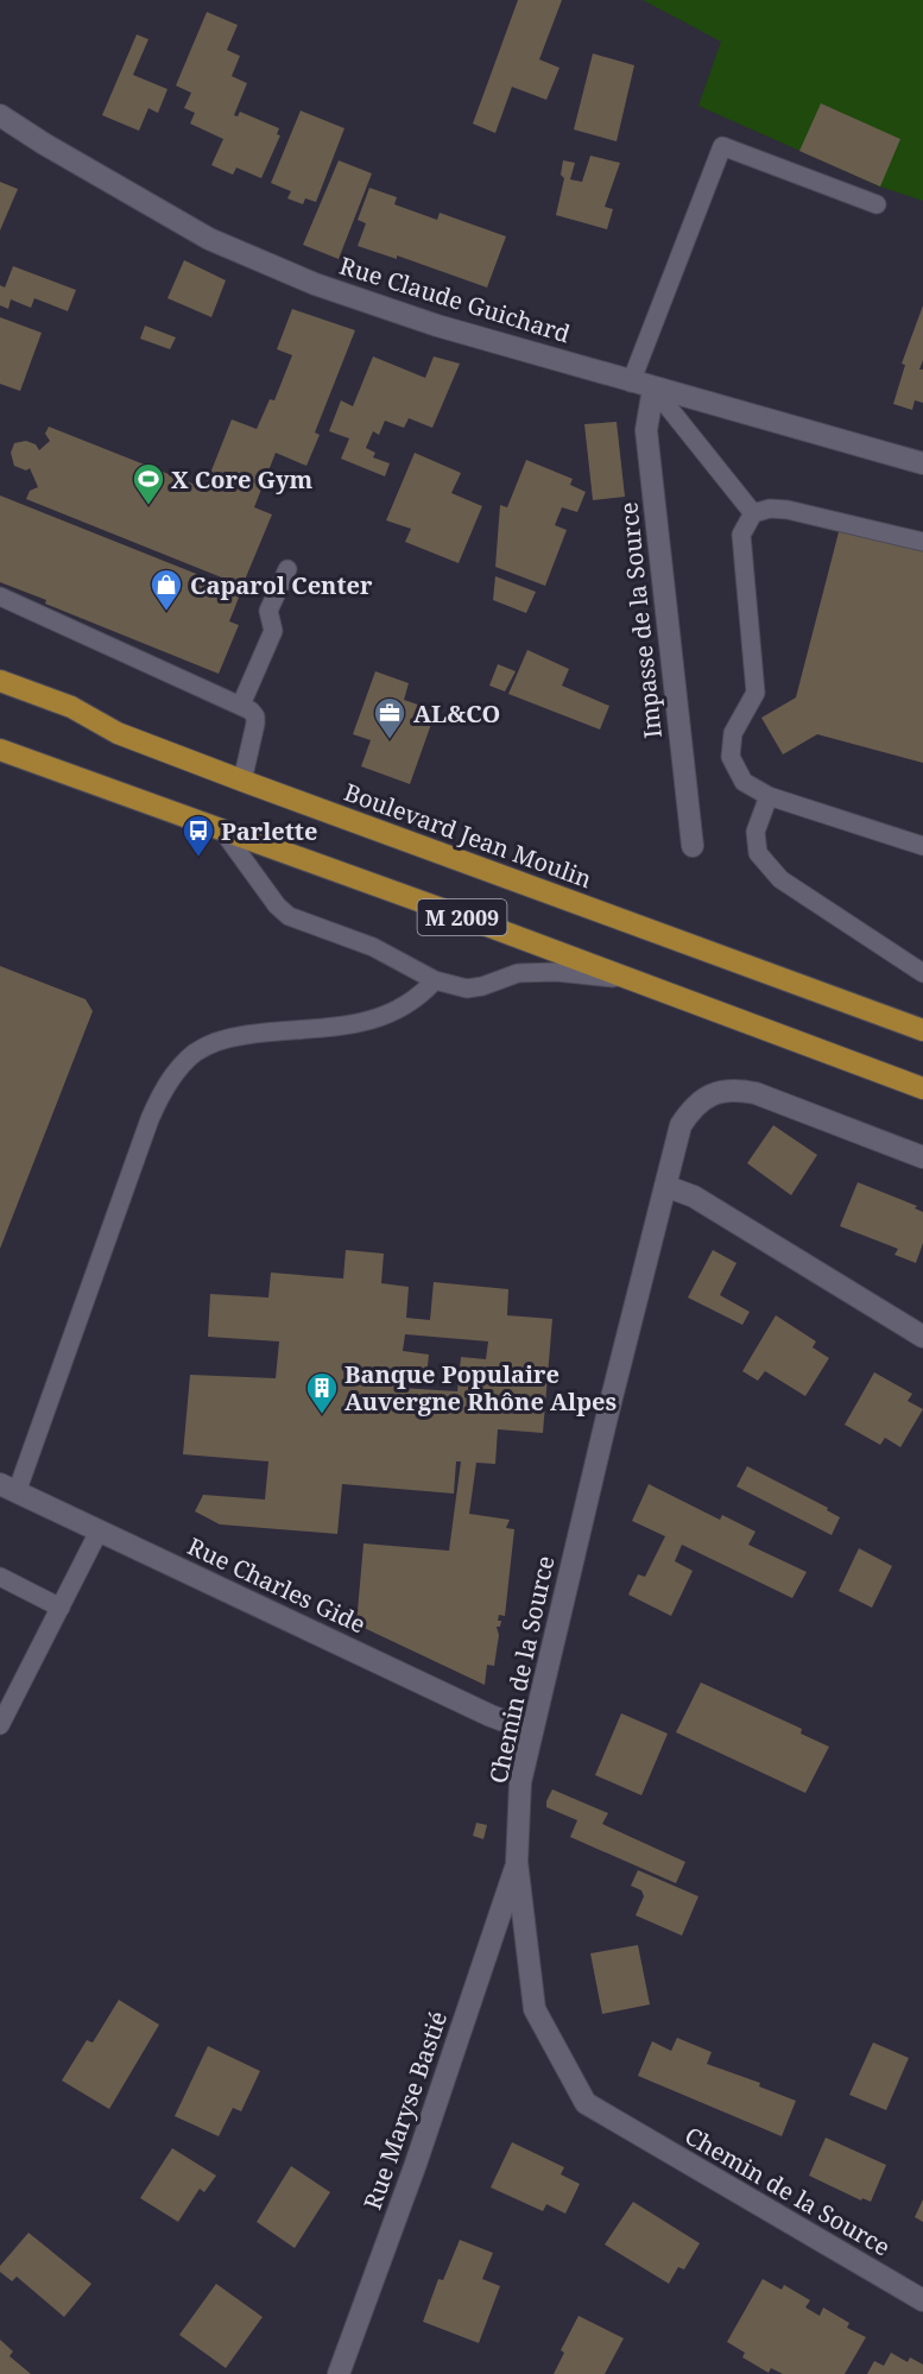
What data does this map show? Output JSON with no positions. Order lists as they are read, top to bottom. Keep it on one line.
{"streets":{"main road":["Boulevard Jean Moulin","M 2009"],"street":["Rue Claude Guichard","Impasse de la Source","Rue Charles Gide","Chemin de la Source","Rue Maryse Bastié"]},"crossings":[["Rue Claude Guichard","Impasse de la Source"],["Rue Charles Gide","Chemin de la Source"],["Chemin de la Source","Rue Maryse Bastié"]],"places":{"sports":["X Core Gym"],"shop":["Caparol Center"],"office":["AL&CO"],"bus stop":["Parlette"],"building":["Banque Populaire Auvergne Rhône Alpes"]}}
